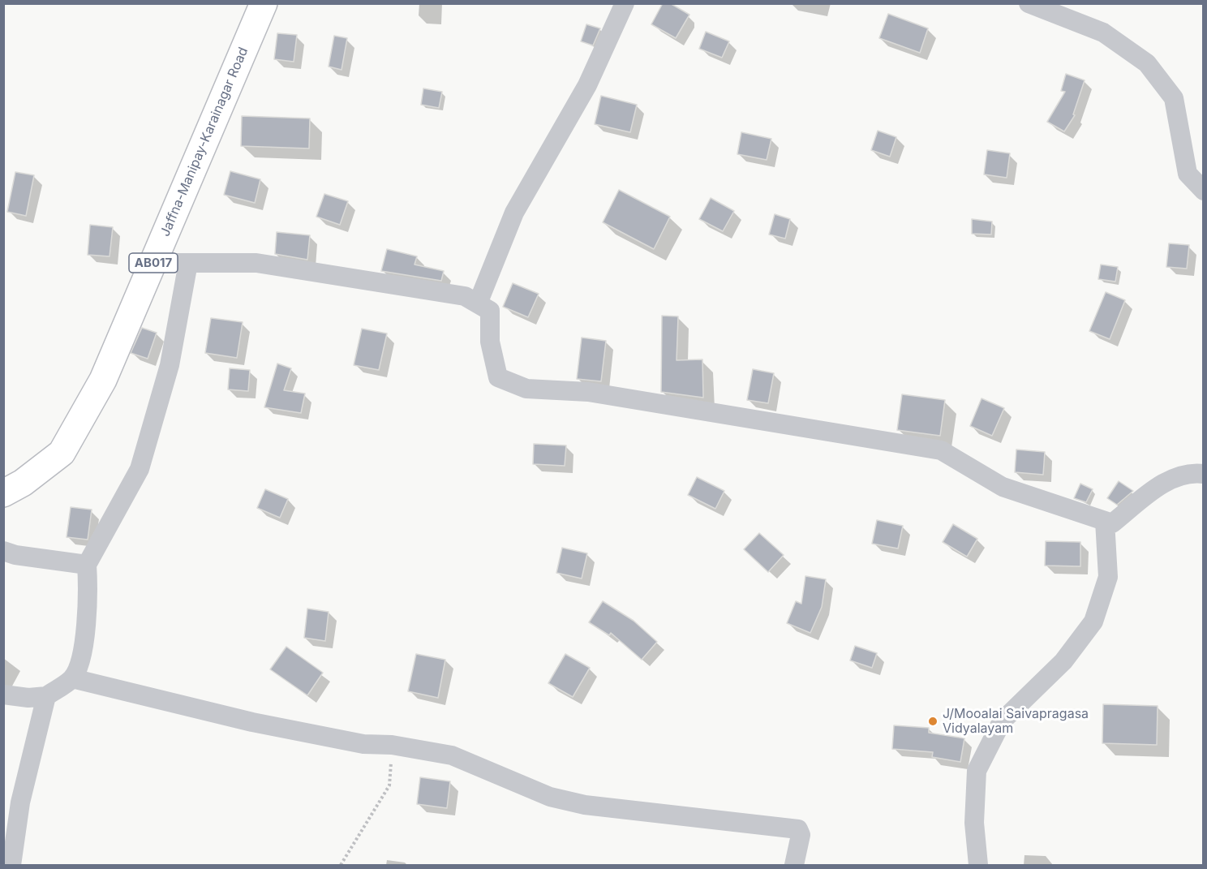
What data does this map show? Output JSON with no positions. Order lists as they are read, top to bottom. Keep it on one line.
{"streets":{"main road":["Jaffna-Manipay-Karainagar Road","AB017"]},"places":["J/Mooalai Saivapragasa Vidyalayam"]}
